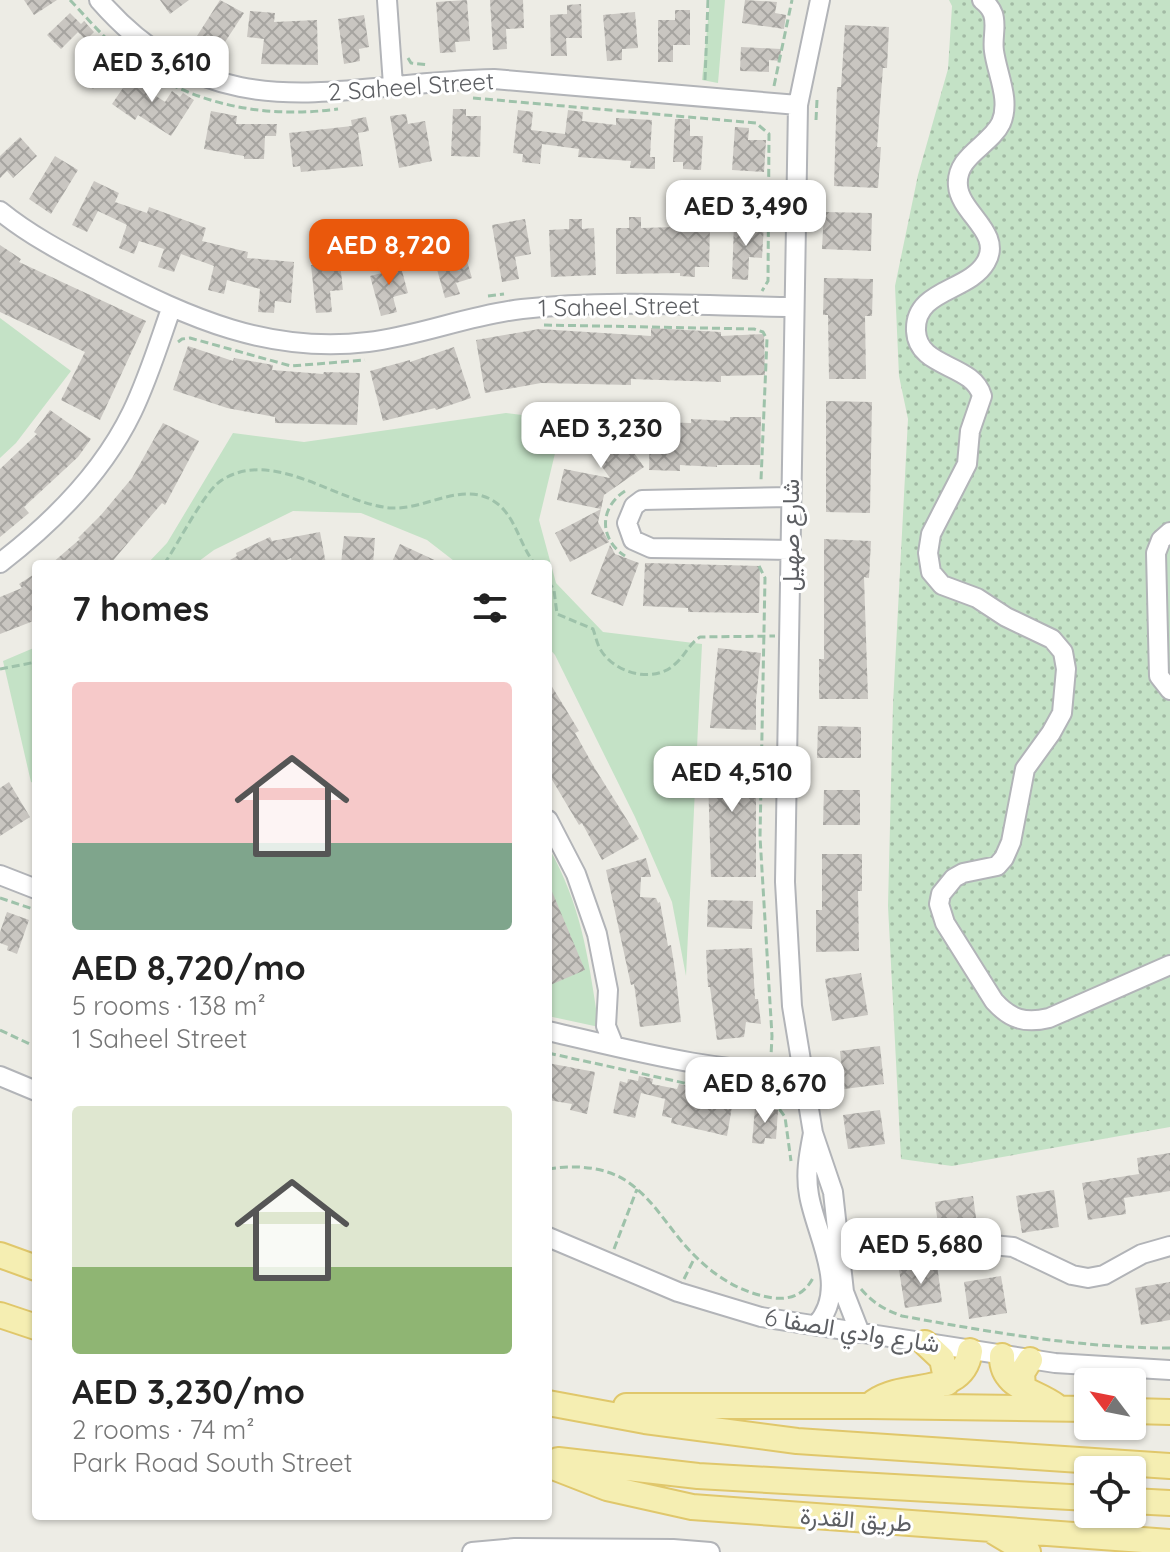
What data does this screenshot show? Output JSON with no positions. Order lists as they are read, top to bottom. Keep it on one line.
{"streets":{"main road":["طريق القدرة"],"street":["2 Saheel Street","1 Saheel Street","شارع صهيل","شارع وادي الصفا 6"]},"crossings":[["2 Saheel Street","شارع صهيل"],["1 Saheel Street","شارع صهيل"]],"north":"top left","page":{"price":["AED 3,610","AED 3,490","AED 8,720","AED 3,230","AED 4,510","AED 8,670","AED 5,680"],"heading":"7 homes","list":[{"name":"AED 8,720/mo","note":"5 rooms · 138 m² · 1 Saheel Street"},{"name":"AED 3,230/mo","note":"2 rooms · 74 m² · Park Road South Street"}]}}
